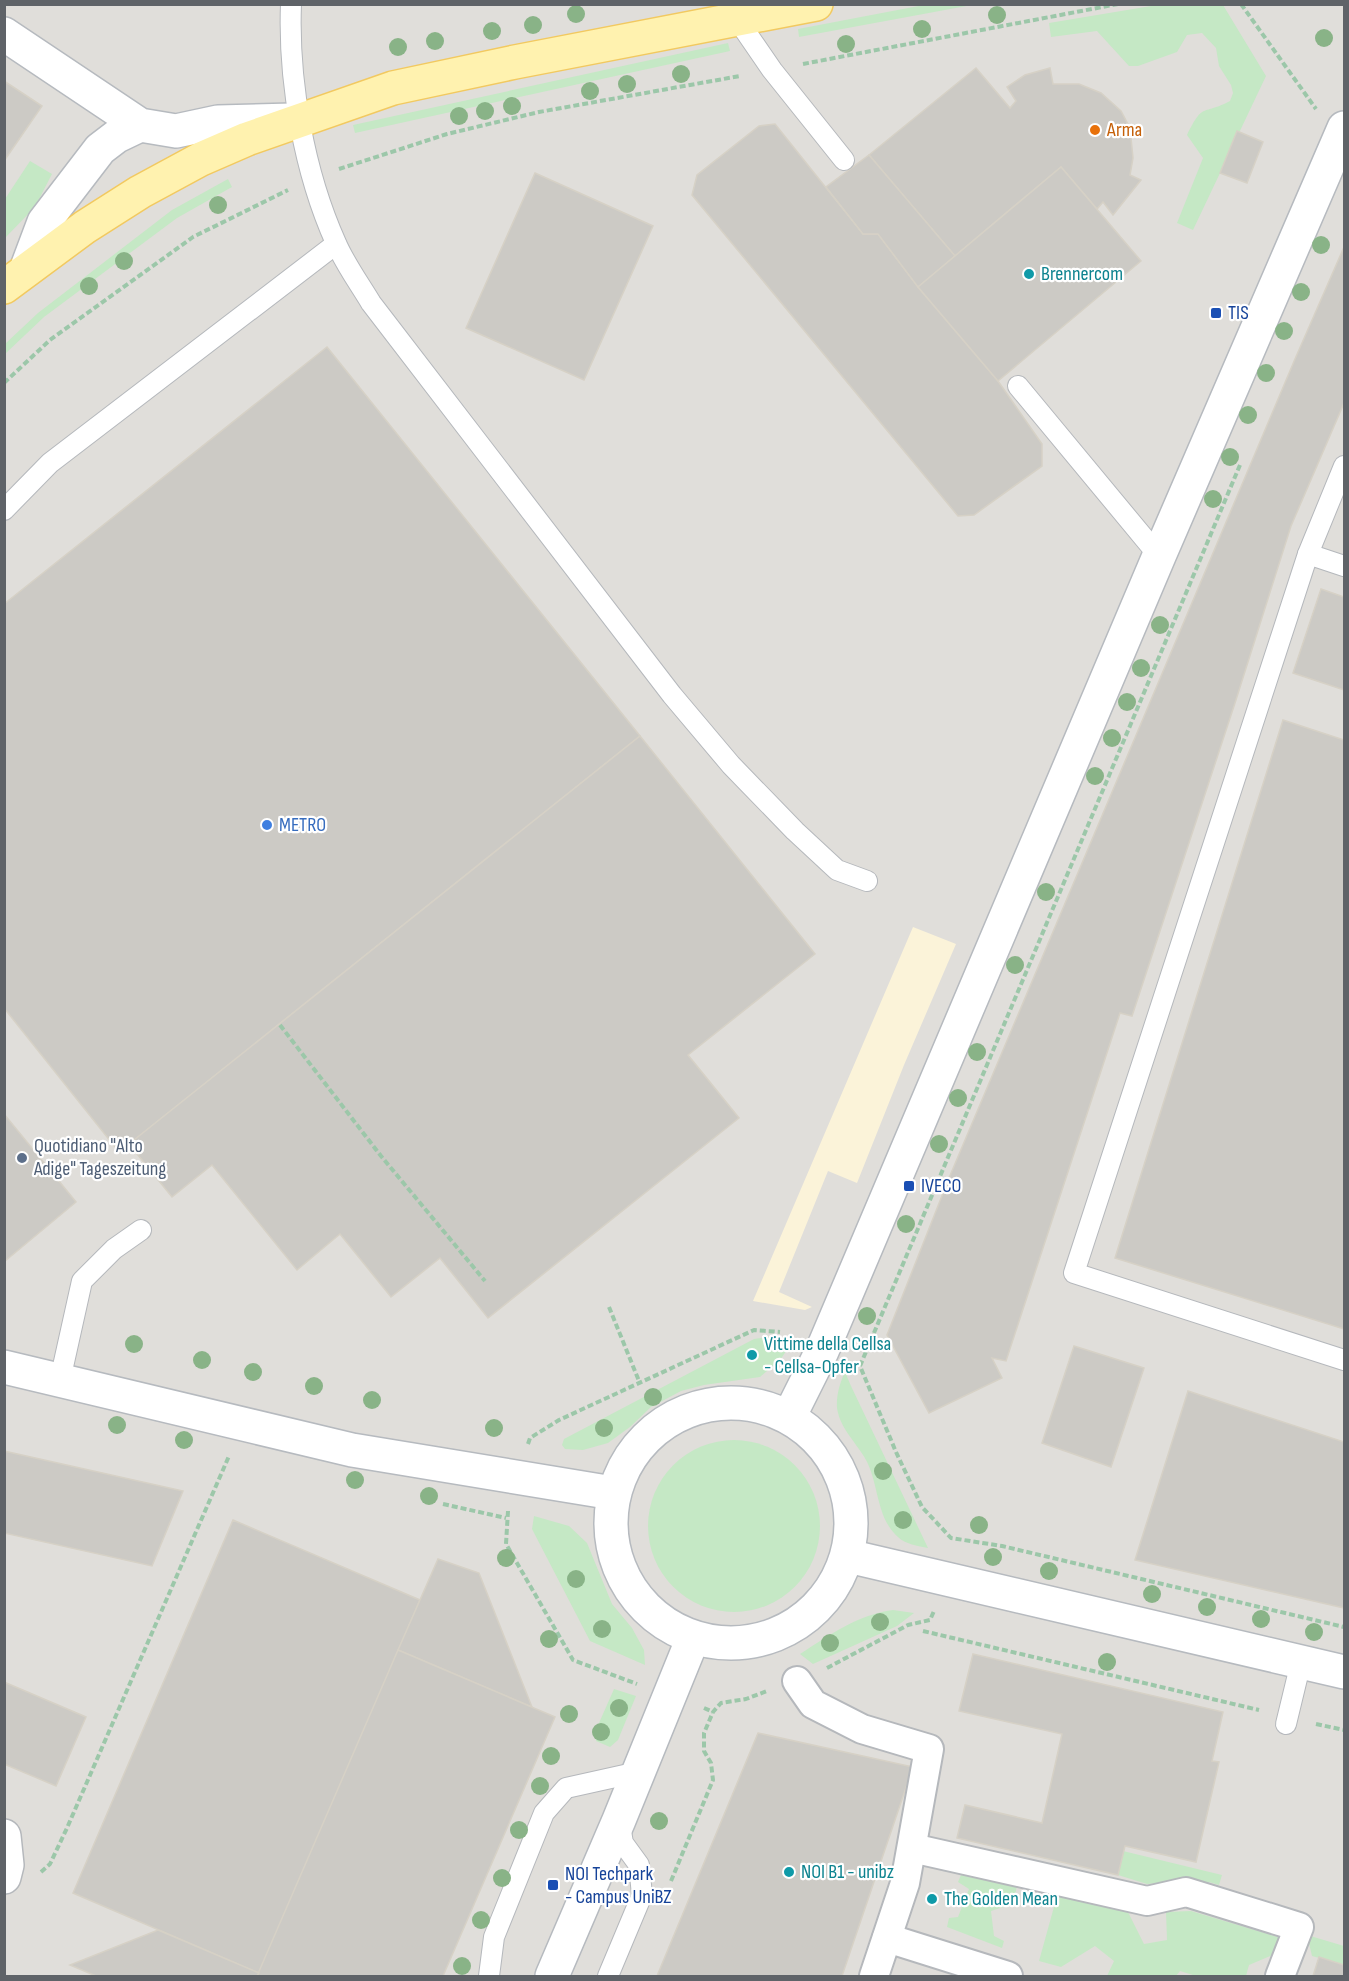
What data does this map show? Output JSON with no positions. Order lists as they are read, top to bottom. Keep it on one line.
{"places":{"other":["Arma","Brennercom","METRO","Quotidiano \"Alto Adige\" Tageszeitung","Vittime della Cellsa - Cellsa-Opfer","NOI B1 - unibz","The Golden Mean"],"transit":["TIS","IVECO","NOI Techpark - Campus UniBZ"]}}
